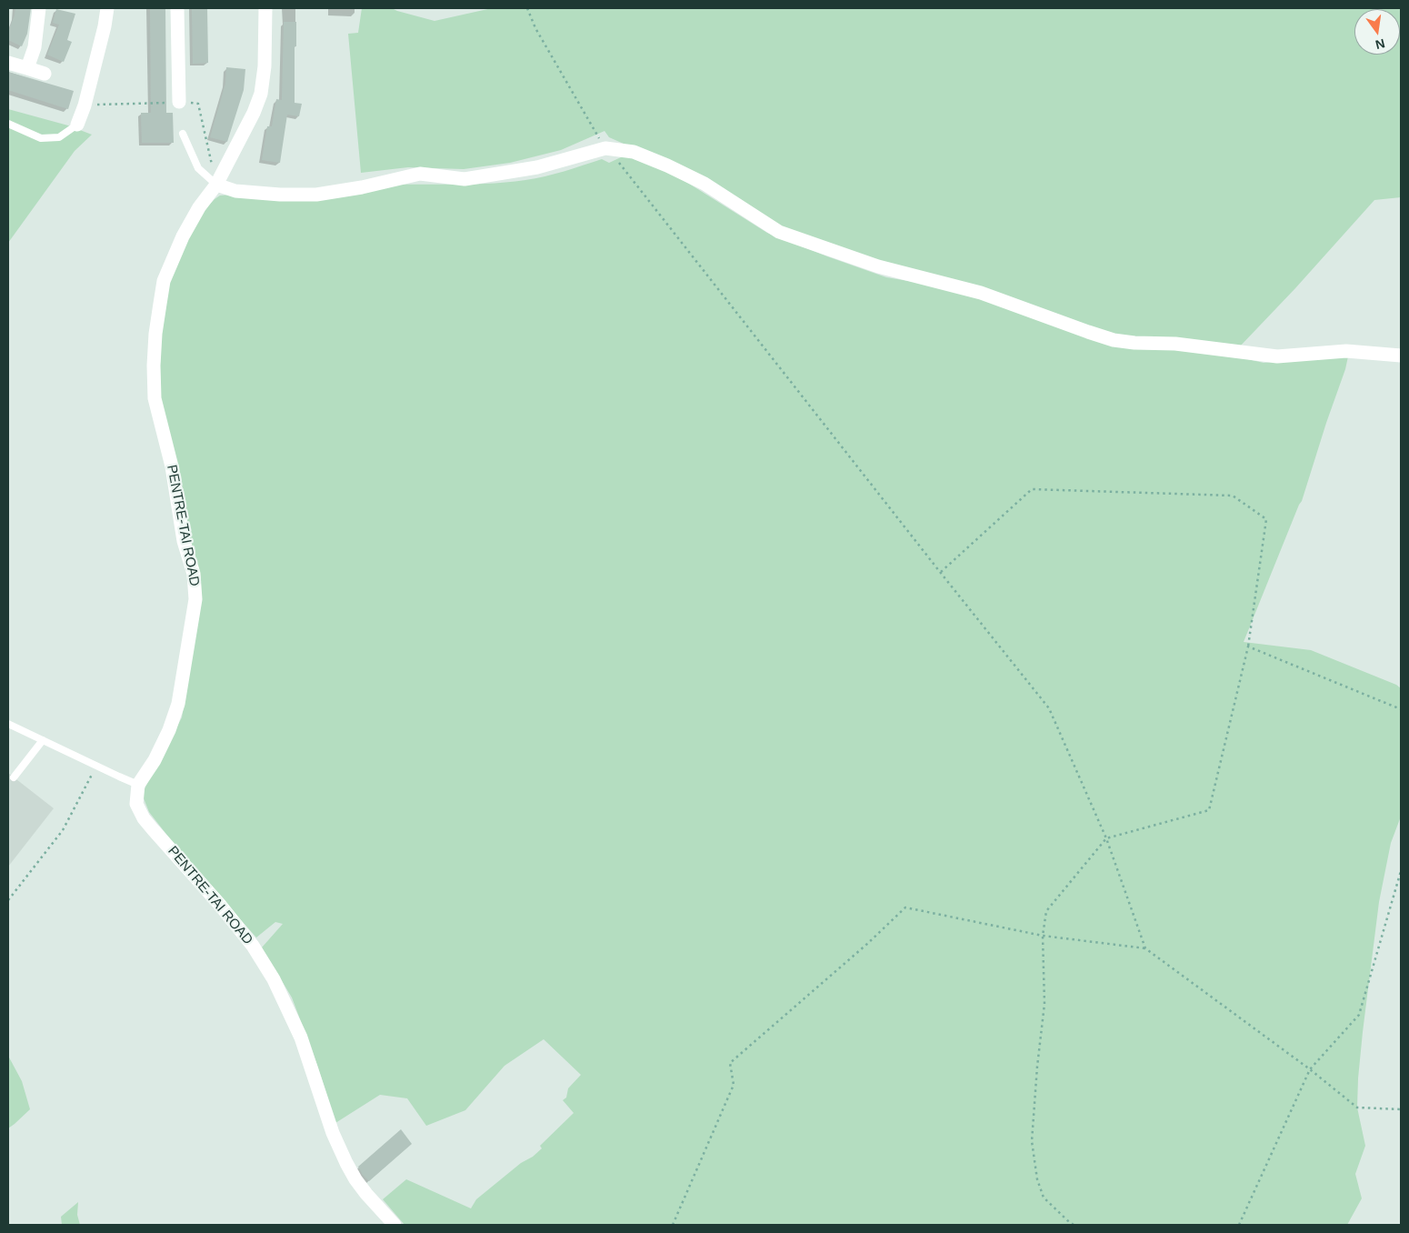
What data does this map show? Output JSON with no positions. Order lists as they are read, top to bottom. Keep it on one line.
{"streets":{"street":["PENTRE-TAI ROAD"]},"north":"bottom"}
